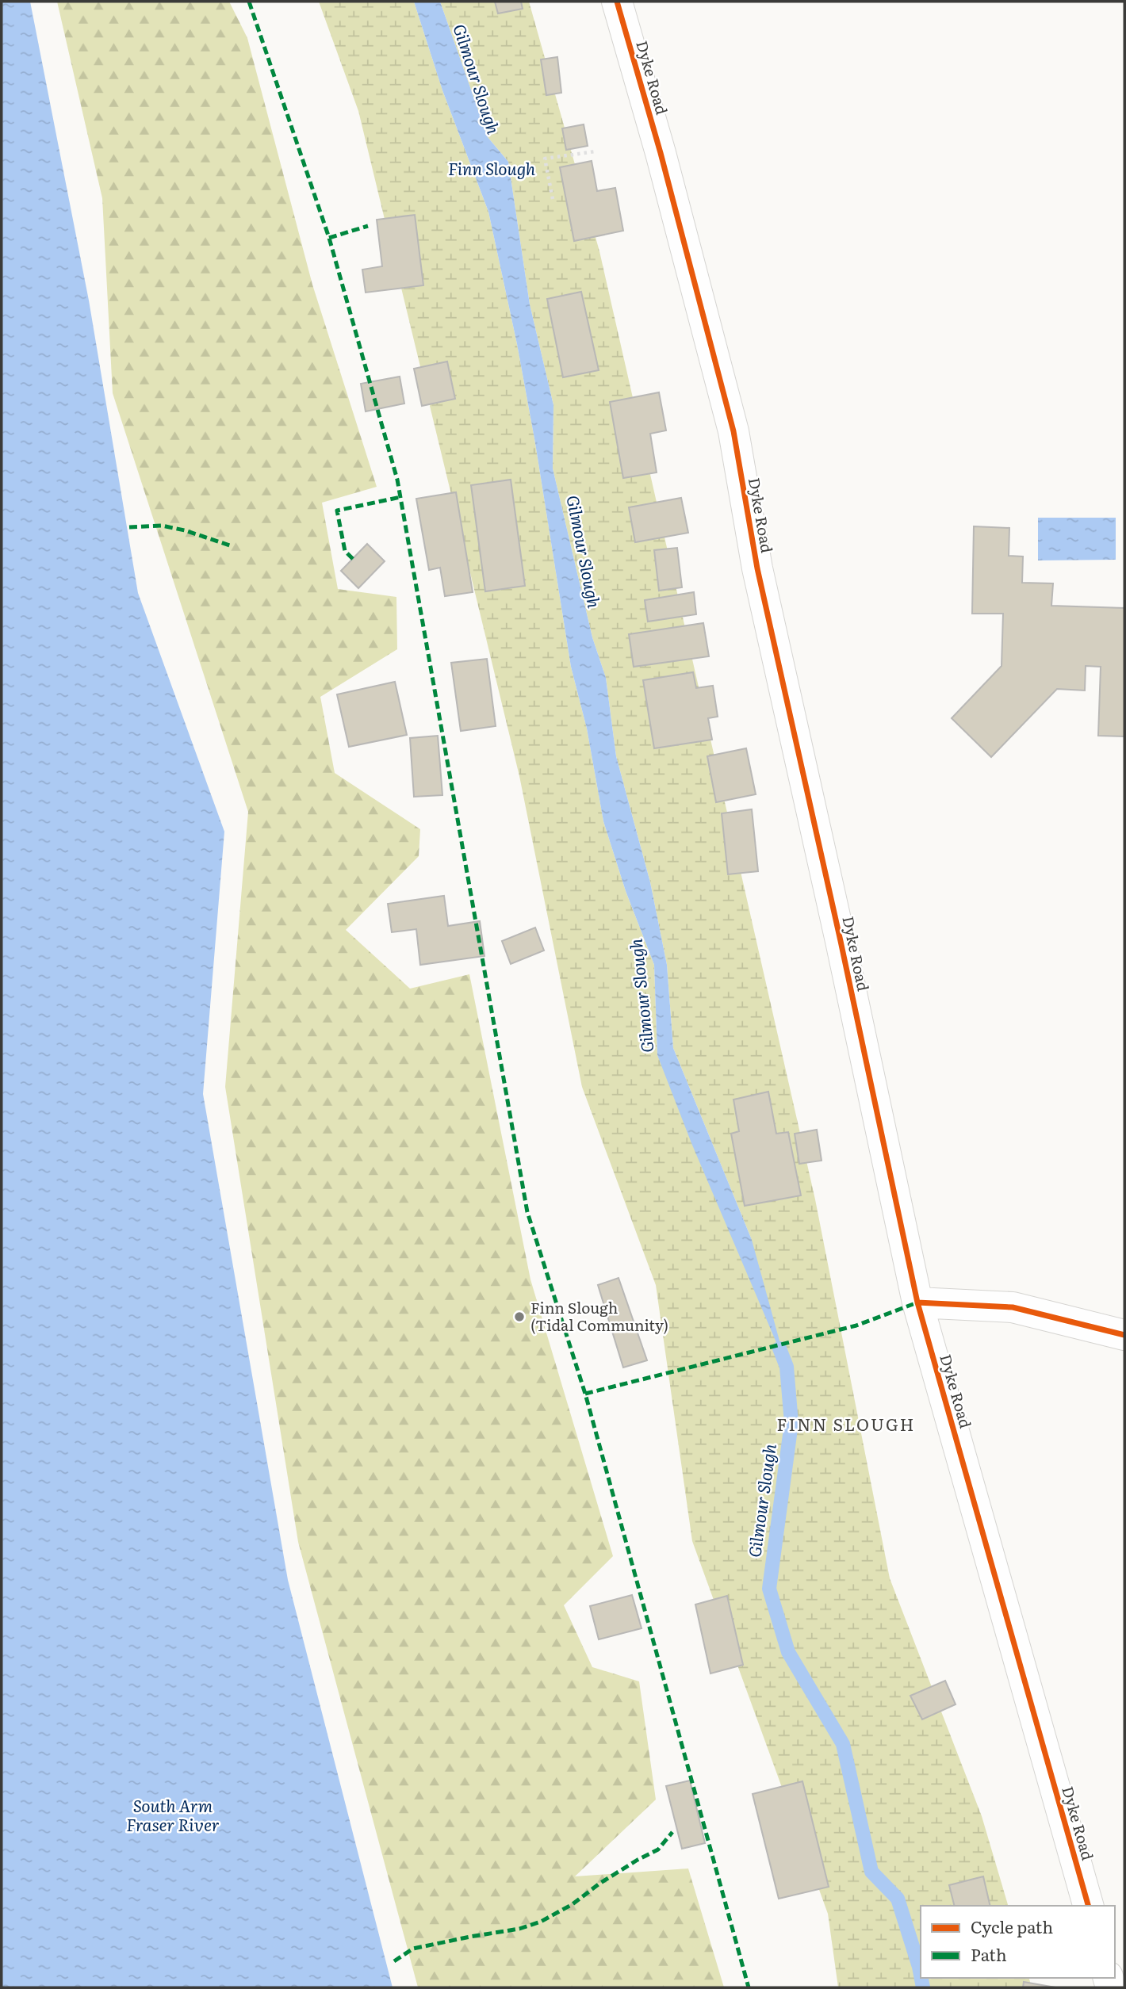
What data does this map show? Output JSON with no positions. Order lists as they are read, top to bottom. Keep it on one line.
{"streets":{"street":["Dyke Road"]},"districts":["FINN SLOUGH"],"water":["Gilmour Slough","Finn Slough","South Arm Fraser River"],"places":["Finn Slough (Tidal Community)"],"legend":["Cycle path","Path"]}
